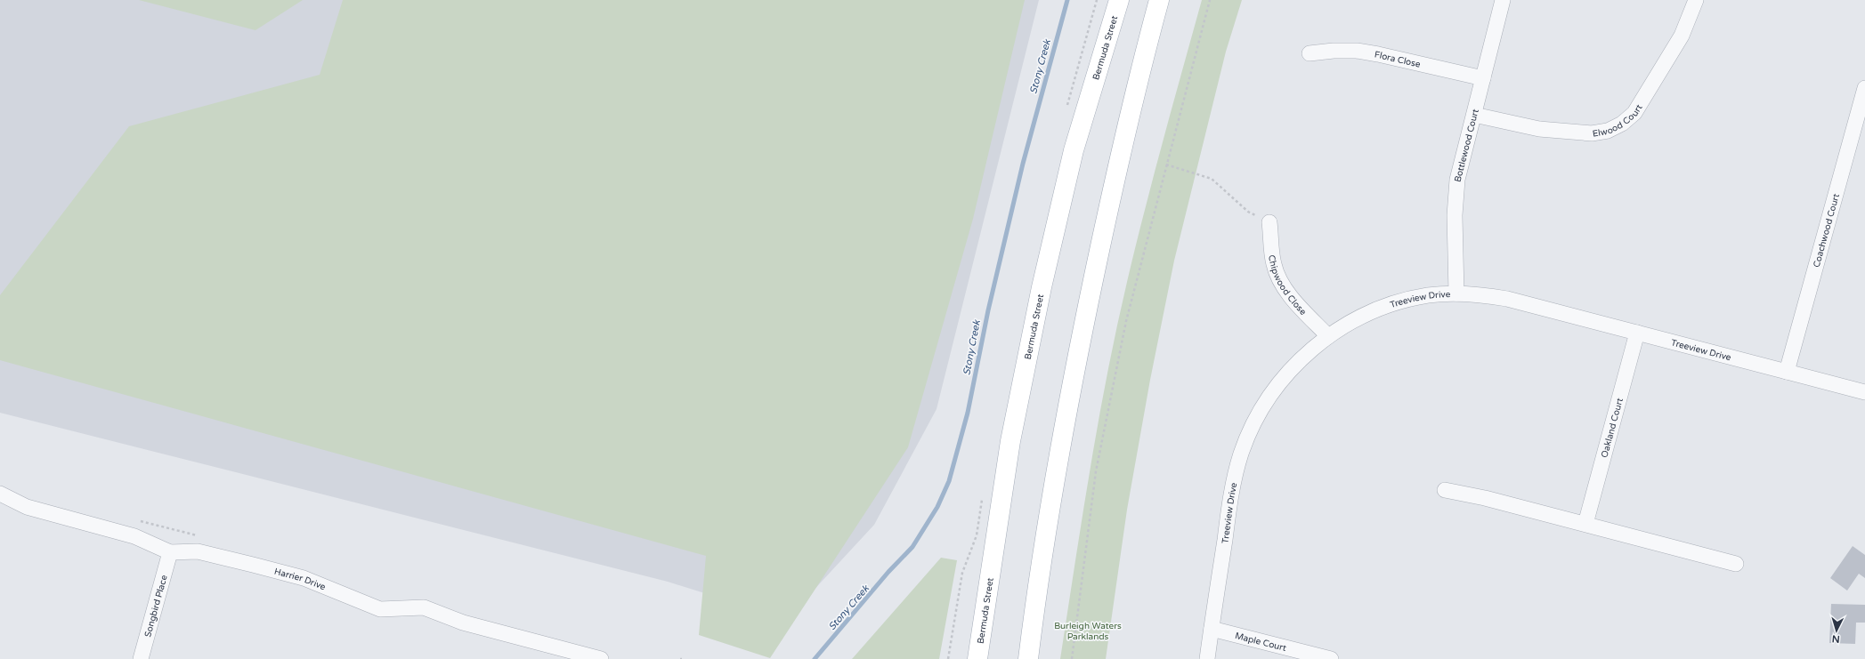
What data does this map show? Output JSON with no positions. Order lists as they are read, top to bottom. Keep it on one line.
{"streets":{"main road":["Bermuda Street"],"street":["Flora Close","Elwood Court","Bottlewood Court","Coachwood Court","Chipwood Close","Treeview Drive","Oakland Court","Harrier Drive","Songbird Place","Maple Court"]},"crossings":[["Flora Close","Bottlewood Court"],["Elwood Court","Bottlewood Court"],["Bottlewood Court","Treeview Drive"],["Coachwood Court","Treeview Drive"],["Chipwood Close","Treeview Drive"],["Treeview Drive","Oakland Court"],["Treeview Drive","Maple Court"],["Harrier Drive","Songbird Place"]],"water":["Stony Creek"],"parks":["Burleigh Waters Parklands"],"north":"bottom"}
